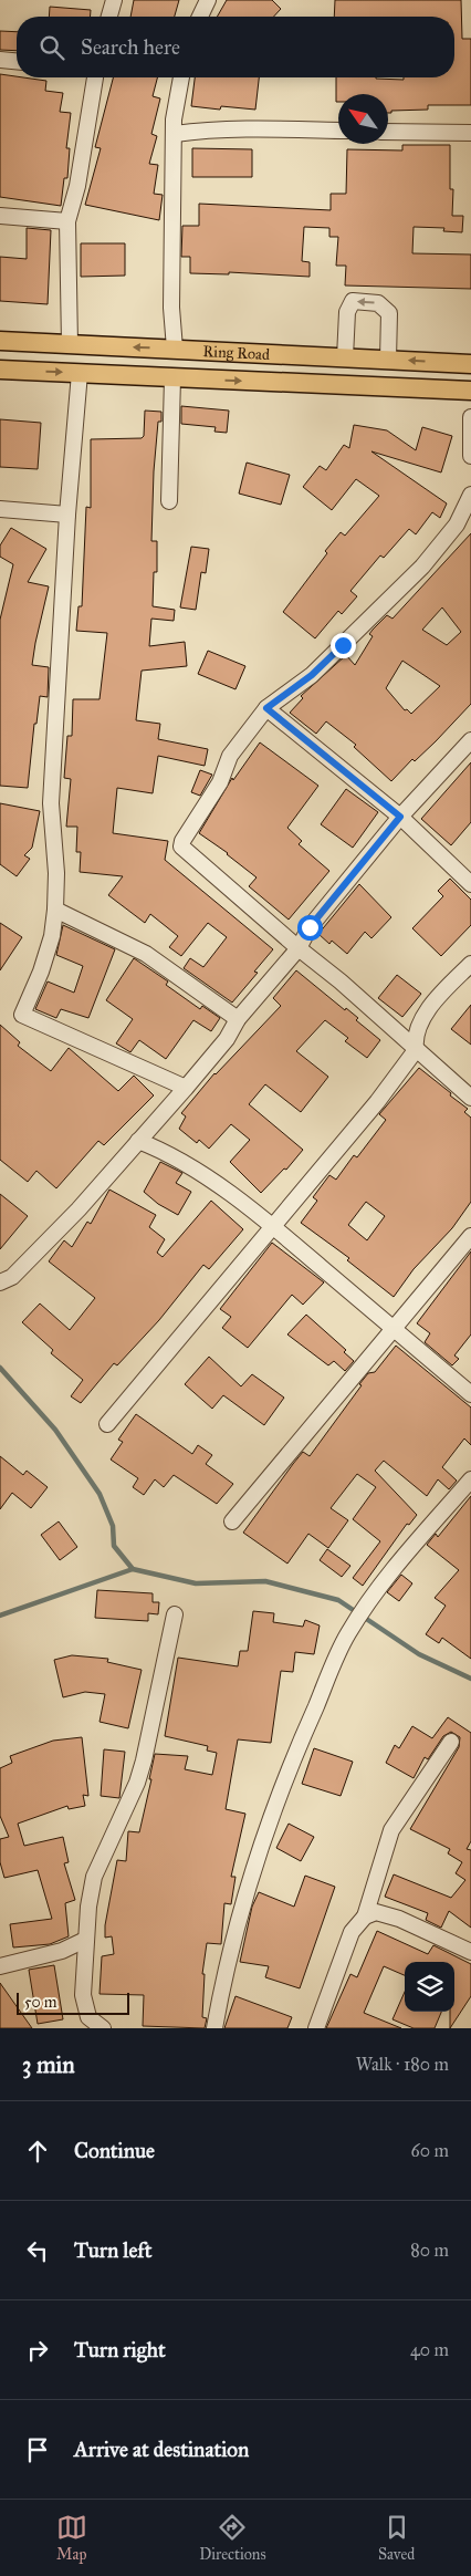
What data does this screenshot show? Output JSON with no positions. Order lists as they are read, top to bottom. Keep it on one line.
{"streets":{"main road":["Ring Road"]},"scale_bar":"50 m","north":"top left","page":{"search":"Search here","scale":"50 m","heading":["3 min","Walk · 180 m"],"list":[["Continue","60 m"],["Turn left","80 m"],["Turn right","40 m"],"Arrive at destination"],"nav":["Map","Directions","Saved"]}}
